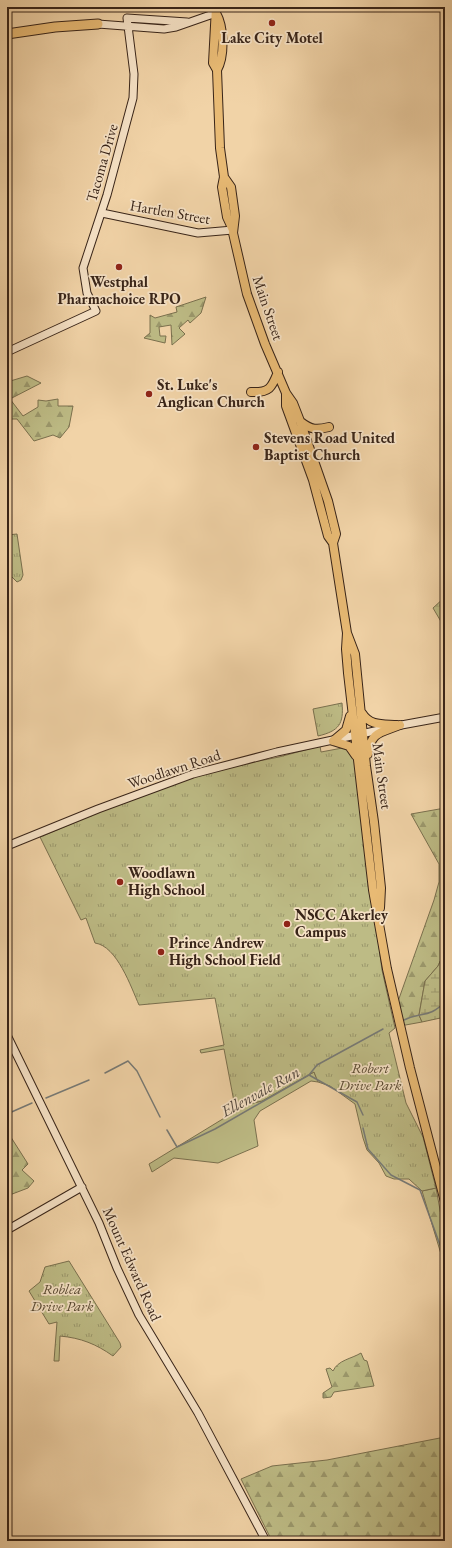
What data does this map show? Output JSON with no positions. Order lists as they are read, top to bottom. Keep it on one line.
{"streets":{"main road":["Main Street"],"street":["Tacoma Drive","Hartlen Street","Woodlawn Road","Mount Edward Road"]},"crossings":[["Tacoma Drive","Hartlen Street"],["Hartlen Street","Main Street"],["Main Street","Woodlawn Road"]],"water":["Ellenvale Run"],"parks":["Robert Drive Park","Roblea Drive Park"],"places":["Lake City Motel","Westphal Pharmachoice RPO","St. Luke's Anglican Church","Stevens Road United Baptist Church","Woodlawn High School","NSCC Akerley Campus","Prince Andrew High School Field"]}
